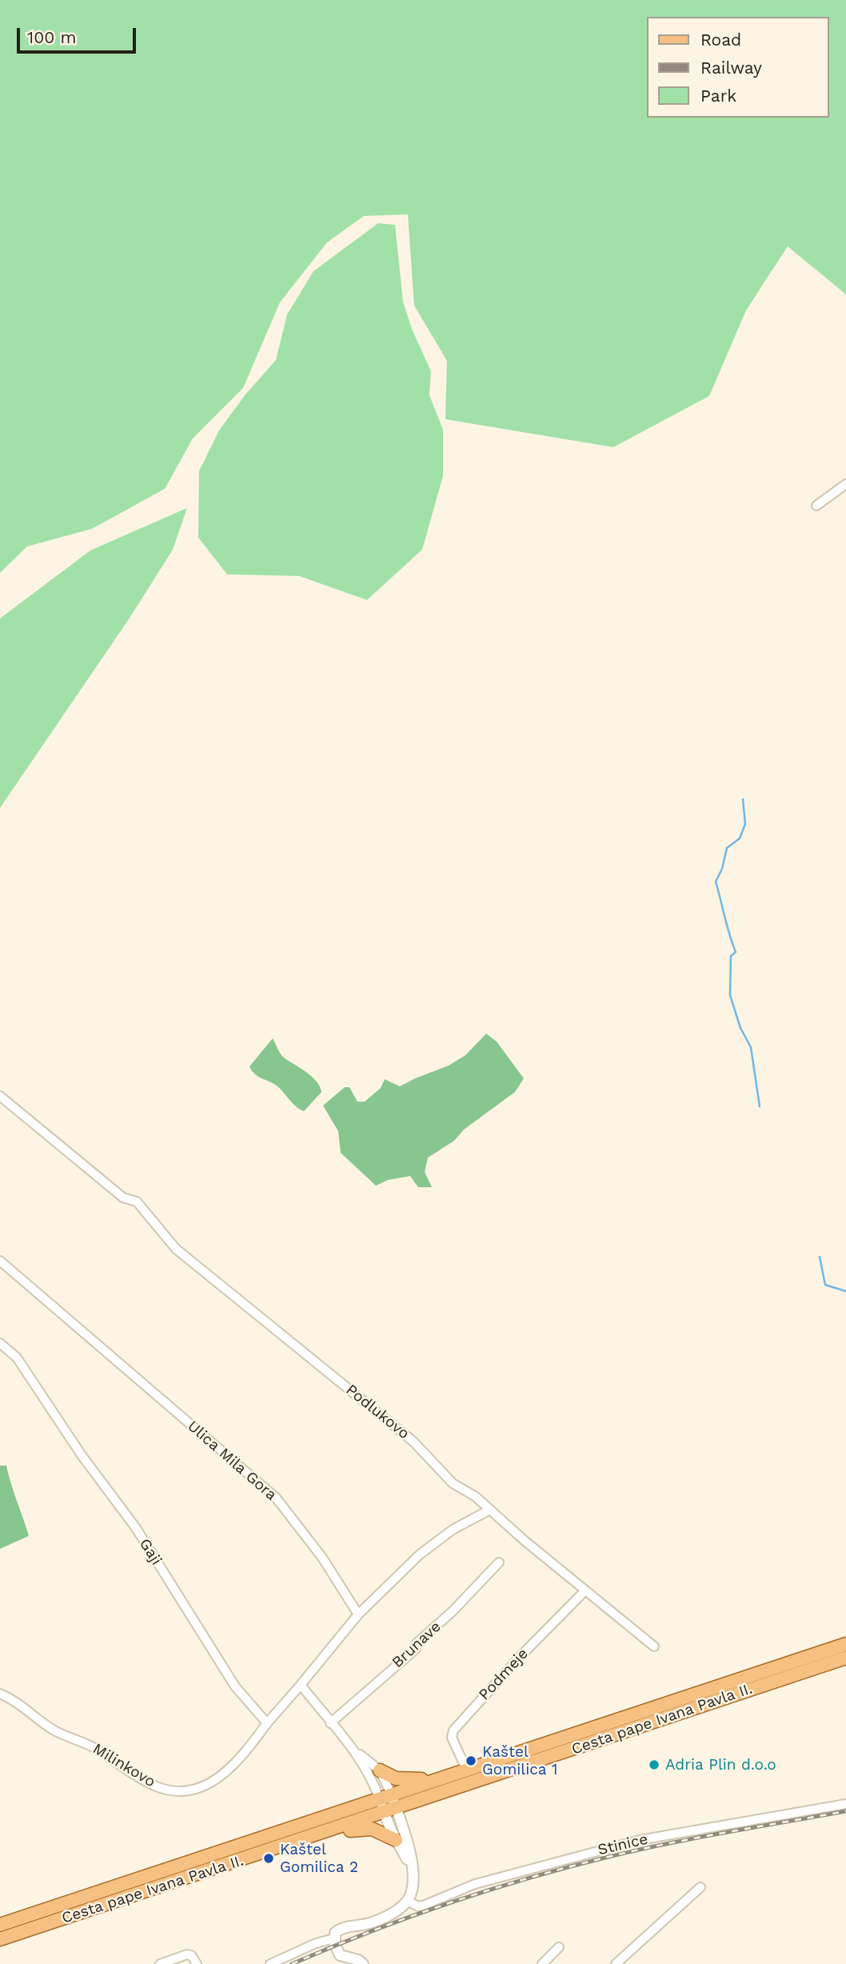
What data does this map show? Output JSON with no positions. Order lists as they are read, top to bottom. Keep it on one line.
{"streets":{"main road":["Cesta pape Ivana Pavla II."],"street":["Podlukovo","Ulica Mila Gora","Gaji","Brunave","Podmeje","Milinkovo","Stinice"]},"crossings":[["Podlukovo","Podmeje"],["Gaji","Milinkovo"],["Podmeje","Cesta pape Ivana Pavla II."]],"places":["Kaštel Gomilica 1","Adria Plin d.o.o","Kaštel Gomilica 2"],"legend":["Road","Railway","Park"],"scale_bar":"100 m"}
